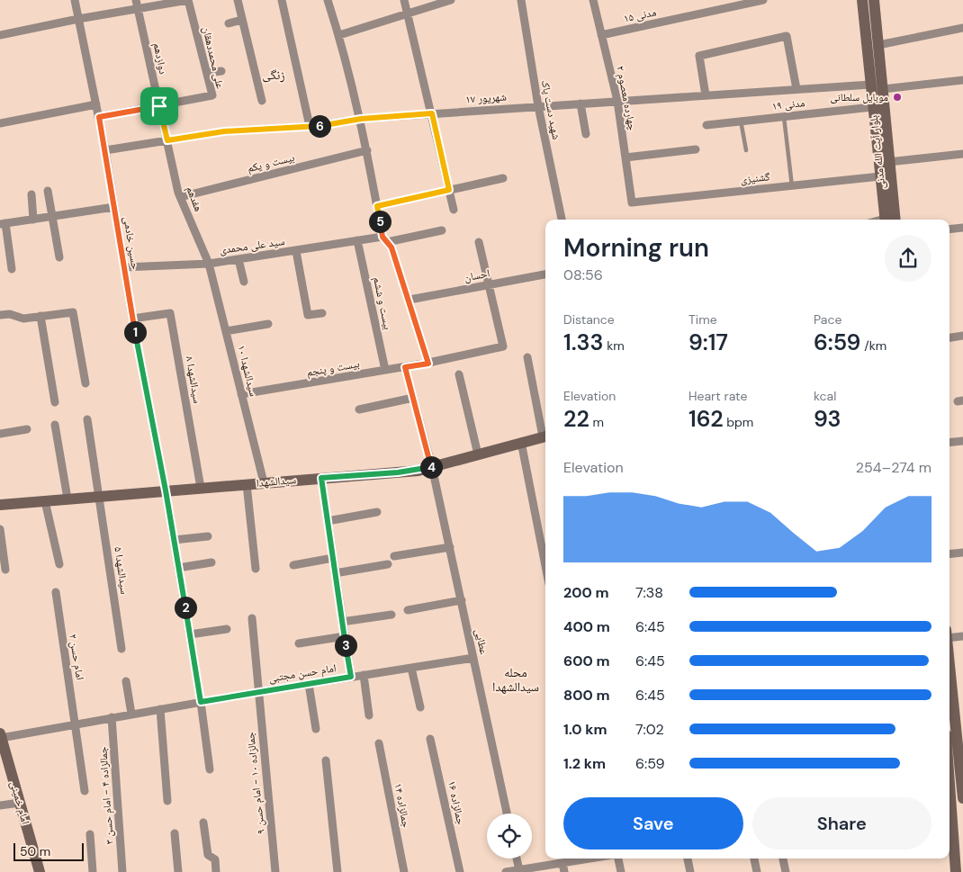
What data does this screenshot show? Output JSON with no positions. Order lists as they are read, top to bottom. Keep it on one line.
{"streets":{"main road":["بلوار آیت الله مدنی","سیدالشهدا","امام خمینی"],"street":["مدنی ۱۵","علی محمددهقان","دوازدهم","۱۷ شهریور","چهارده معصوم ۲","مدنی ۱۹","شهید دست پاک","بیست و یکم","گشنیزی","هفدهم","حسین خادمی","سید علی محمدی","احسان","بیست و ششم","بیست و پنجم","سیدالشهدا ۱۰","سیدالشهدا ۸","سیدالشهدا ۵","عطایی","امام حسن ۲","امام حسن مجتبی","جمالزاده ۱۰ - امام حسن ۹","جمالزاده ۴ - امام حسن ۳","جمالزاده ۱۶","جمالزاده ۱۴"]},"crossings":[["مدنی ۱۵","چهارده معصوم ۲"],["علی محمددهقان","دوازدهم"],["دوازدهم","۱۷ شهریور"],["دوازدهم","هفدهم"],["۱۷ شهریور","چهارده معصوم ۲"],["۱۷ شهریور","شهید دست پاک"],["۱۷ شهریور","بلوار آیت الله مدنی"],["۱۷ شهریور","هفدهم"],["۱۷ شهریور","حسین خادمی"],["چهارده معصوم ۲","گشنیزی"],["مدنی ۱۹","بلوار آیت الله مدنی"],["بلوار آیت الله مدنی","گشنیزی"],["بیست و یکم","هفدهم"],["هفدهم","سید علی محمدی"],["هفدهم","سیدالشهدا ۱۰"],["حسین خادمی","سید علی محمدی"],["حسین خادمی","سیدالشهدا ۸"],["حسین خادمی","سیدالشهدا"],["حسین خادمی","امام حسن مجتبی"],["سید علی محمدی","بیست و ششم"],["سید علی محمدی","سیدالشهدا ۱۰"],["احسان","بیست و پنجم"],["بیست و ششم","بیست و پنجم"],["بیست و پنجم","سیدالشهدا ۱۰"],["بیست و پنجم","عطایی"],["سیدالشهدا ۱۰","سیدالشهدا"],["سیدالشهدا ۸","سیدالشهدا"],["سیدالشهدا","سیدالشهدا ۵"],["سیدالشهدا","عطایی"],["عطایی","امام حسن مجتبی"],["امام حسن ۲","امام حسن مجتبی"],["امام حسن مجتبی","جمالزاده ۱۰ - امام حسن ۹"],["امام حسن مجتبی","جمالزاده ۴ - امام حسن ۳"],["امام حسن مجتبی","امام خمینی"]],"districts":["زنگی","محله سیدالشهدا"],"places":["موبایل سلطانی"],"scale_bar":"50 m","page":{"pins":["6","5","1","4","2","3"],"heading":["Morning run","08:56"],"stats":[["Distance","1.33 km"],["Time","9:17"],["Pace","6:59 /km"],["Elevation","22 m"],["Heart rate","162 bpm"],["kcal","93"]],"chart":["Elevation","254–274 m"],"list":[{"name":"200 m","note":"7:38"},{"name":"400 m","note":"6:45"},{"name":"600 m","note":"6:45"},{"name":"800 m","note":"6:45"},{"name":"1.0 km","note":"7:02"},{"name":"1.2 km","note":"6:59"}],"buttons":["Save","Share"],"scale":"50 m"}}
